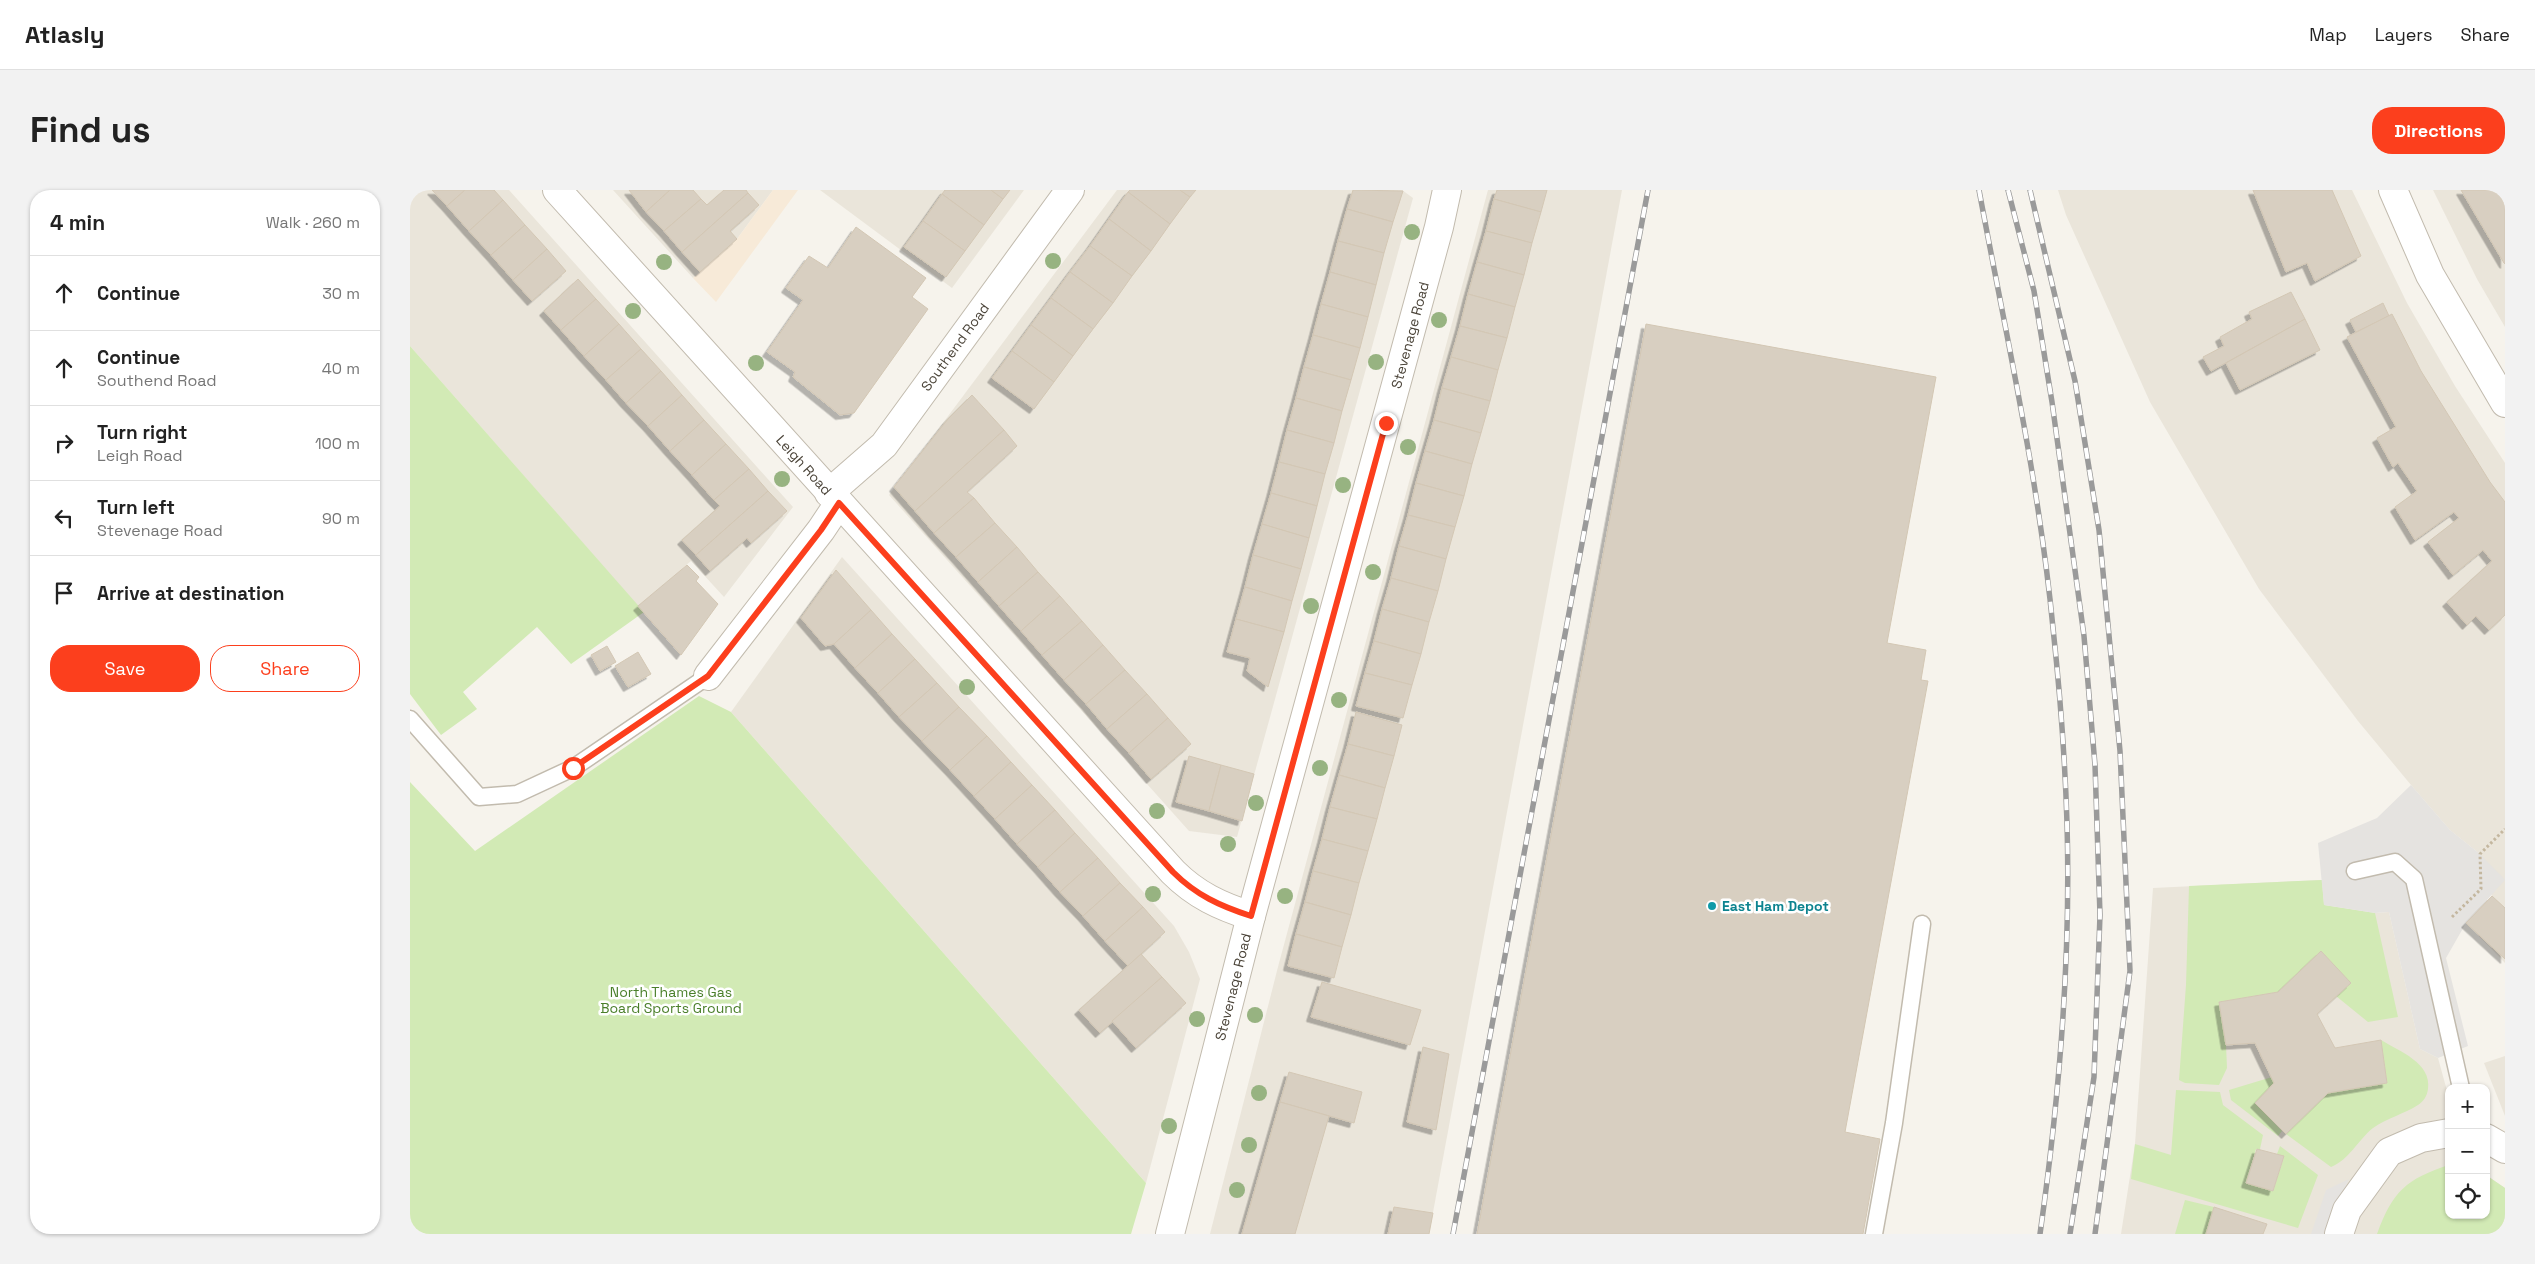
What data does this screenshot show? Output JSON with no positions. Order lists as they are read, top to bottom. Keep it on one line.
{"streets":{"street":["Stevenage Road","Southend Road","Leigh Road"]},"crossings":[["Stevenage Road","Leigh Road"],["Southend Road","Leigh Road"]],"parks":["North Thames Gas Board Sports Ground"],"places":["East Ham Depot"],"page":{"header":"Atlasly","nav":["Map","Layers","Share"],"buttons":["Directions",["Save","Share"]],"title":"Find us","heading":["4 min","Walk · 260 m"],"list":[["Continue","30 m"],["Continue","Southend Road","40 m"],["Turn right","Leigh Road","100 m"],["Turn left","Stevenage Road","90 m"],"Arrive at destination"],"map_buttons":["+","−"]}}
